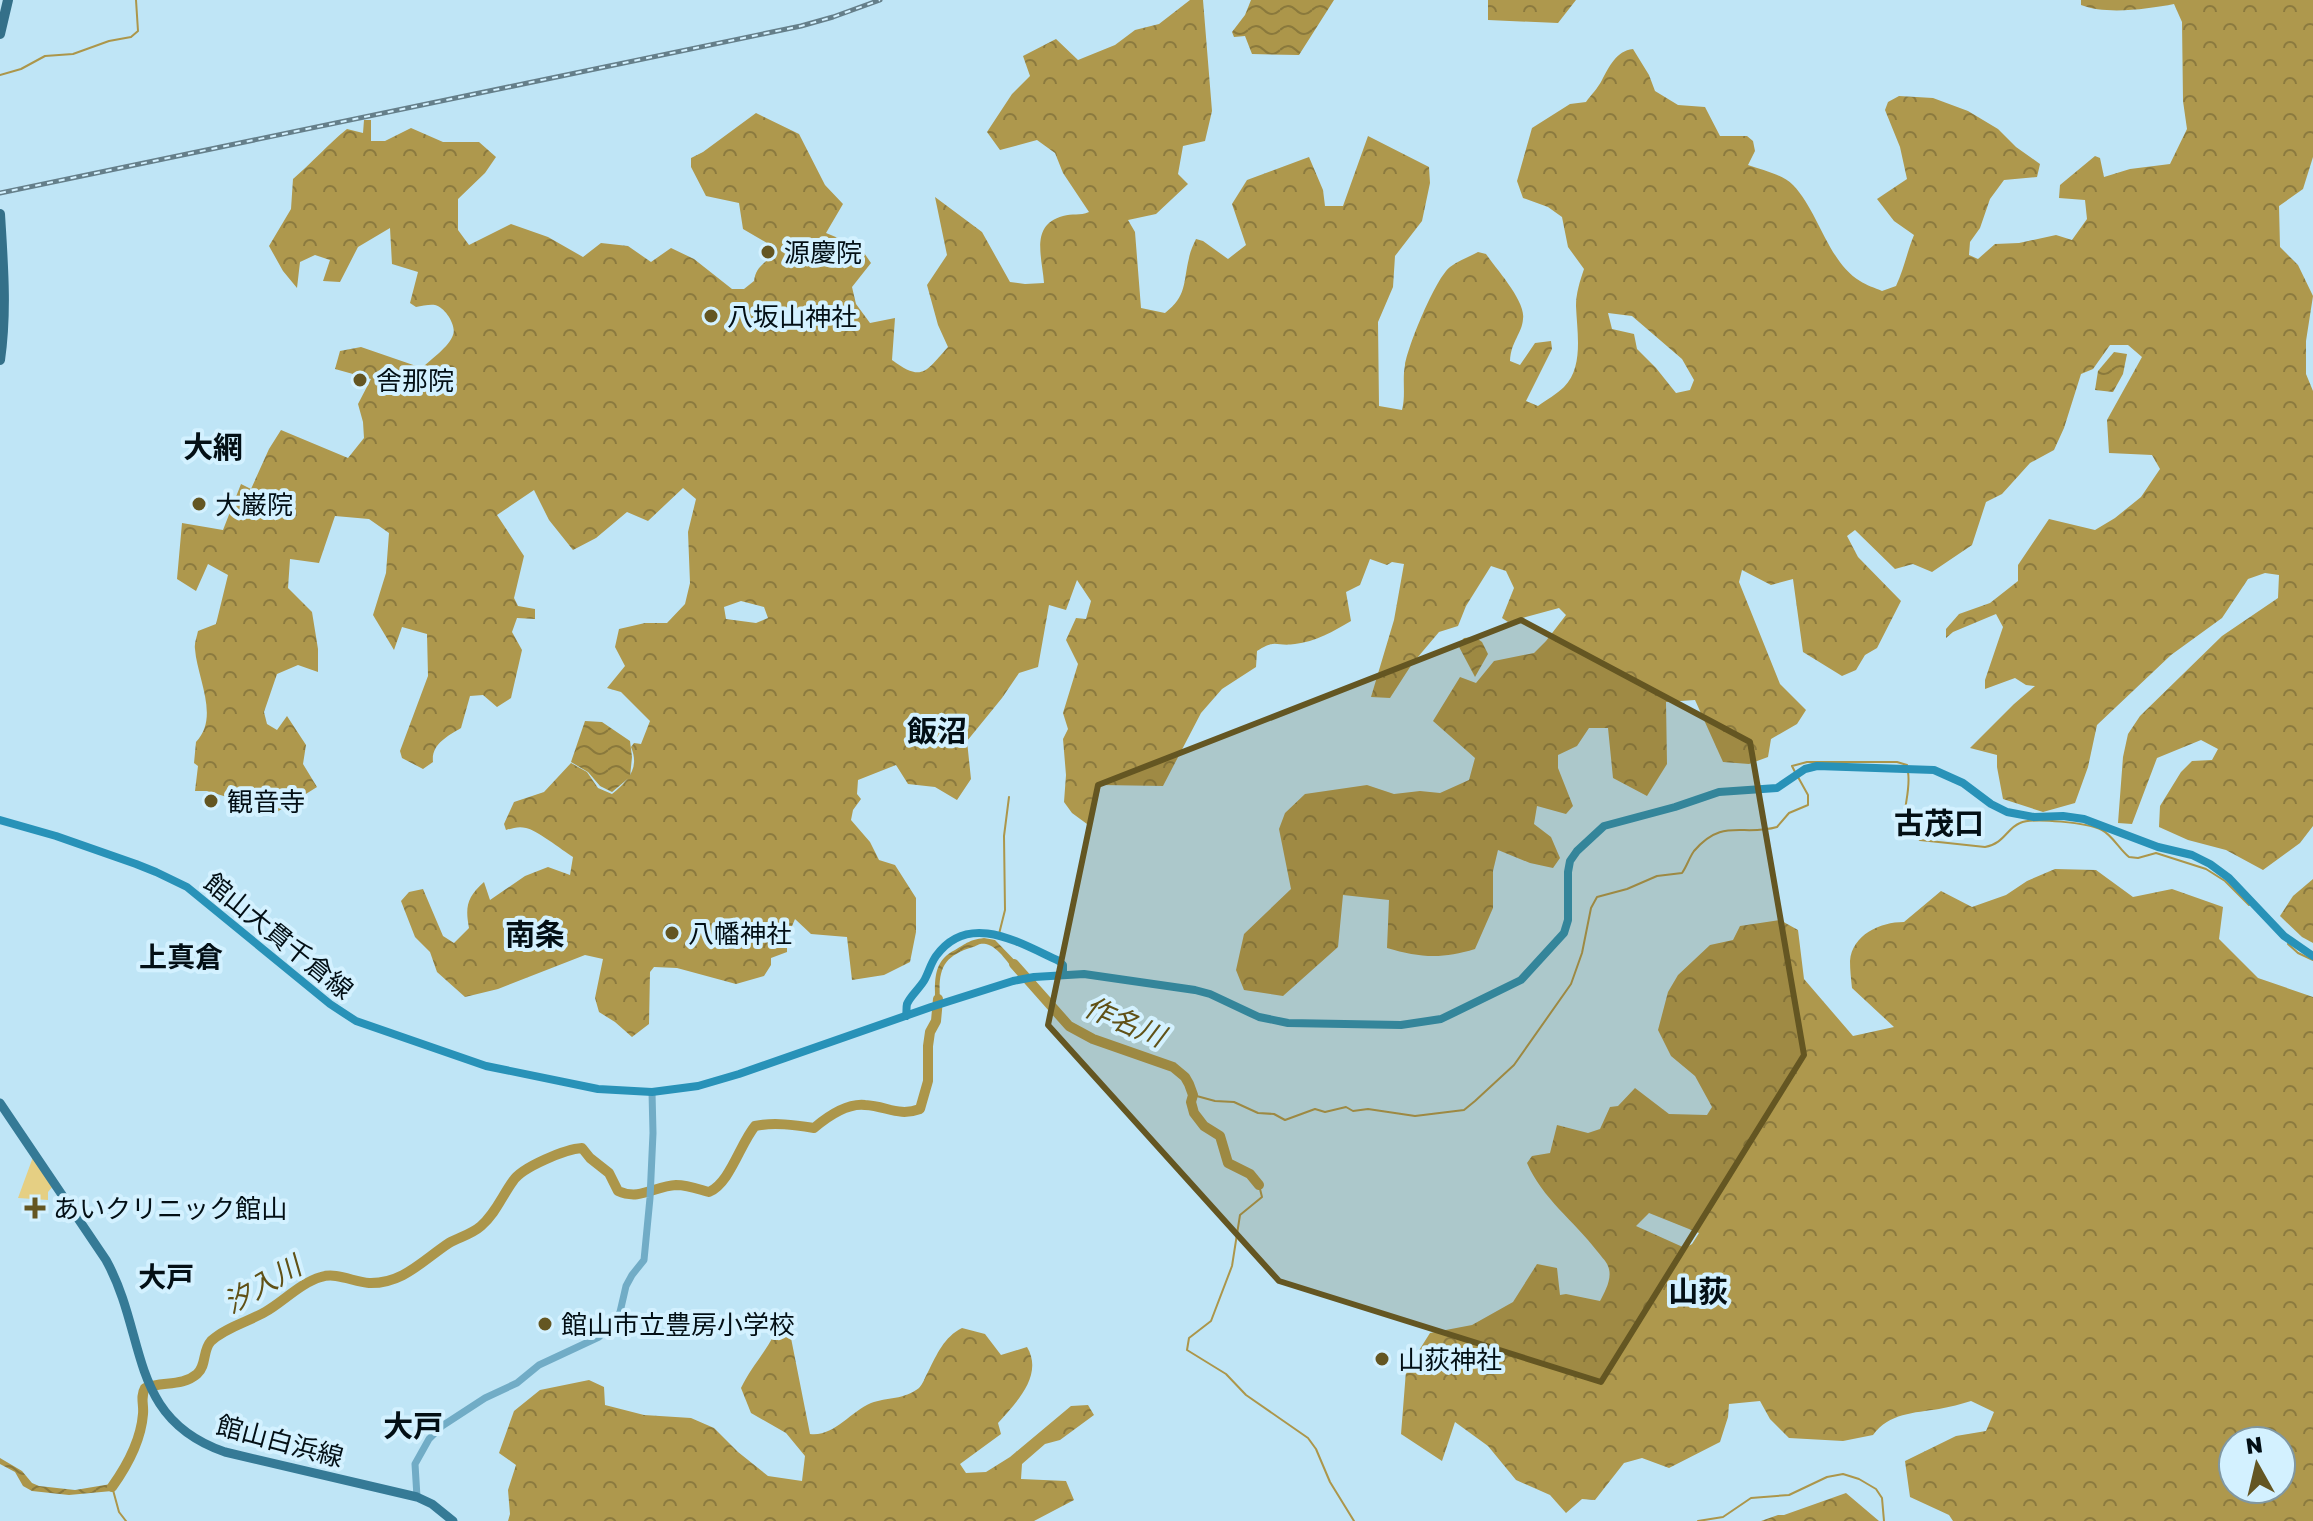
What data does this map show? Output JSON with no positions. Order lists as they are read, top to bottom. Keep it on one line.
{"streets":{"main road":["館山大貫千倉線","館山白浜線"]},"districts":["大網","飯沼","古茂口","南条","上真倉","大戸","山荻","大戸"],"water":["作名川","汐入川"],"places":{"other":["源慶院","八坂山神社","舎那院","大巌院","観音寺","八幡神社","館山市立豊房小学校","山荻神社"],"health":["あいクリニック館山"]},"north":"top"}
